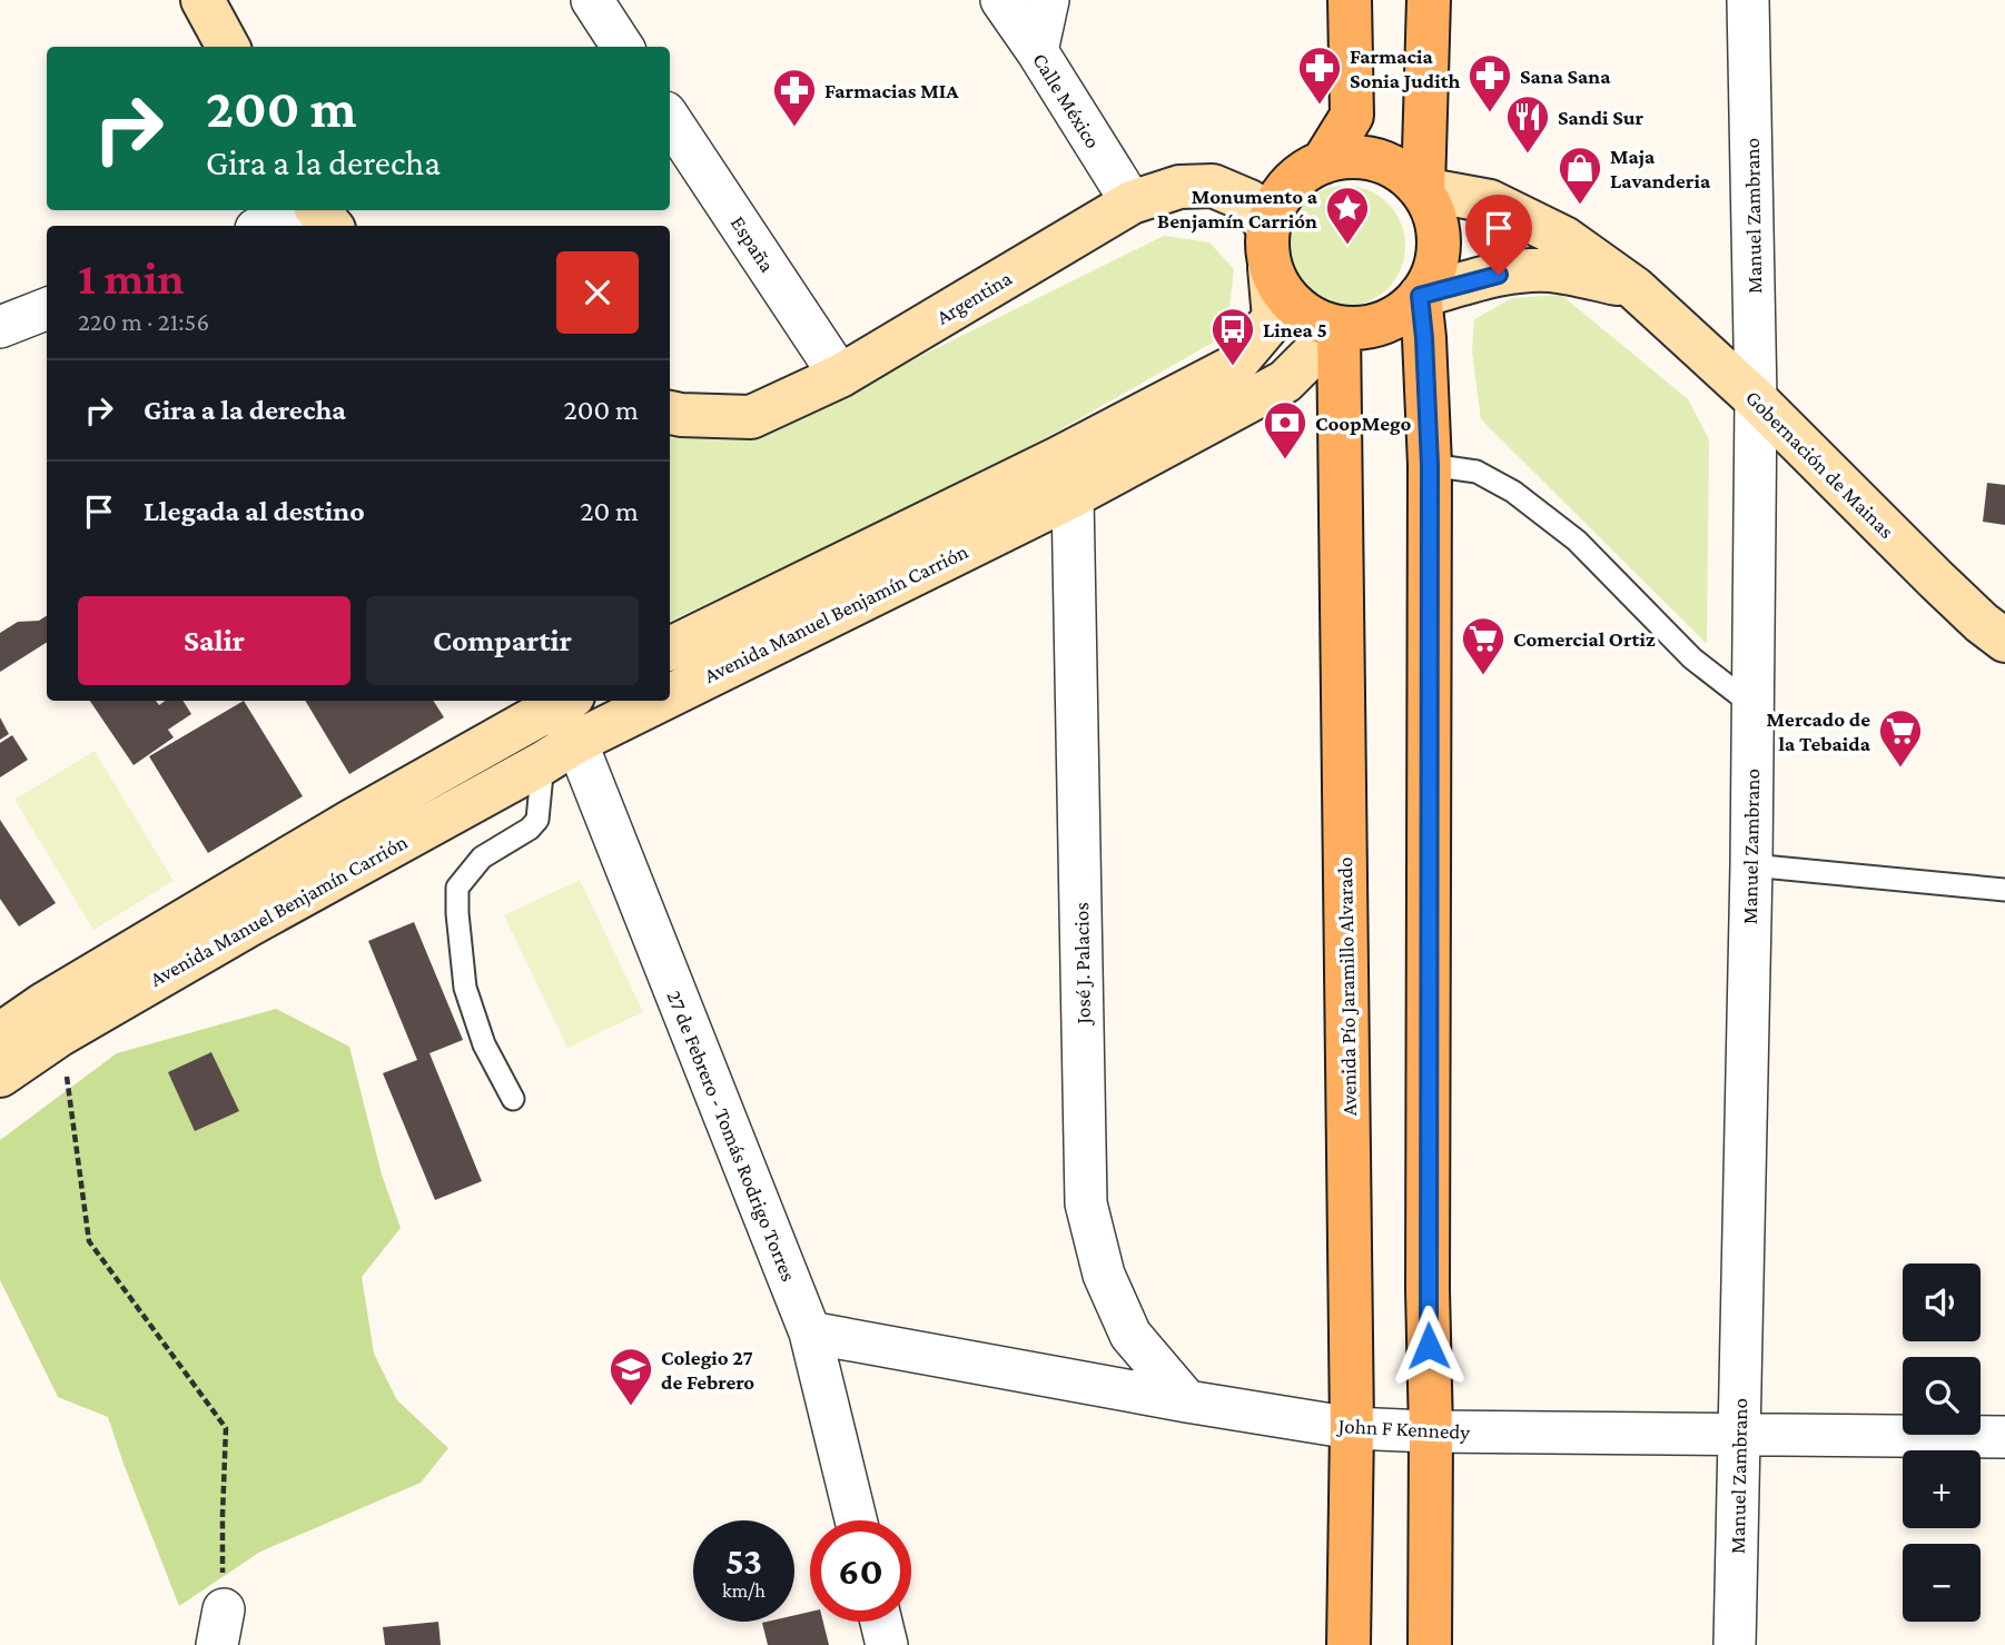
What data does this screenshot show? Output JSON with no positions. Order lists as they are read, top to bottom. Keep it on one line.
{"streets":{"main road":["Argentina","Gobernación de Mainas","Avenida Manuel Benjamín Carrión","Avenida Pío Jaramillo Alvarado"],"street":["Calle México","Manuel Zambrano","España","José J. Palacios","27 de Febrero - Tomás Rodrigo Torres","John F Kennedy"]},"crossings":[["Calle México","Argentina"],["Manuel Zambrano","Gobernación de Mainas"],["Manuel Zambrano","John F Kennedy"],["España","Argentina"],["Argentina","Gobernación de Mainas"],["Argentina","Avenida Manuel Benjamín Carrión"],["Argentina","Avenida Pío Jaramillo Alvarado"],["Gobernación de Mainas","Avenida Manuel Benjamín Carrión"],["Gobernación de Mainas","Avenida Pío Jaramillo Alvarado"],["Avenida Manuel Benjamín Carrión","José J. Palacios"],["Avenida Manuel Benjamín Carrión","Avenida Pío Jaramillo Alvarado"],["Avenida Manuel Benjamín Carrión","27 de Febrero - Tomás Rodrigo Torres"],["José J. Palacios","John F Kennedy"],["Avenida Pío Jaramillo Alvarado","John F Kennedy"],["27 de Febrero - Tomás Rodrigo Torres","John F Kennedy"]],"places":{"pharmacy":["Farmacia Sonia Judith","Sana Sana","Farmacias MIA"],"restaurant":["Sandi Sur"],"shop":["Maja Lavanderia"],"place":["Monumento a Benjamín Carrión"],"bus stop":["Linea 5"],"bank":["CoopMego"],"supermarket":["Comercial Ortiz","Mercado de la Tebaida"],"school or university":["Colegio 27 de Febrero"]},"page":{"turn":["200 m","Gira a la derecha"],"heading":["1 min","220 m · 21:56"],"list":[{"name":"Gira a la derecha","value":"200 m"},{"name":"Llegada al destino","value":"20 m"}],"buttons":["Salir","Compartir"],"map_buttons":["+","−"],"speed":"53 km/h","limit":"60"}}
